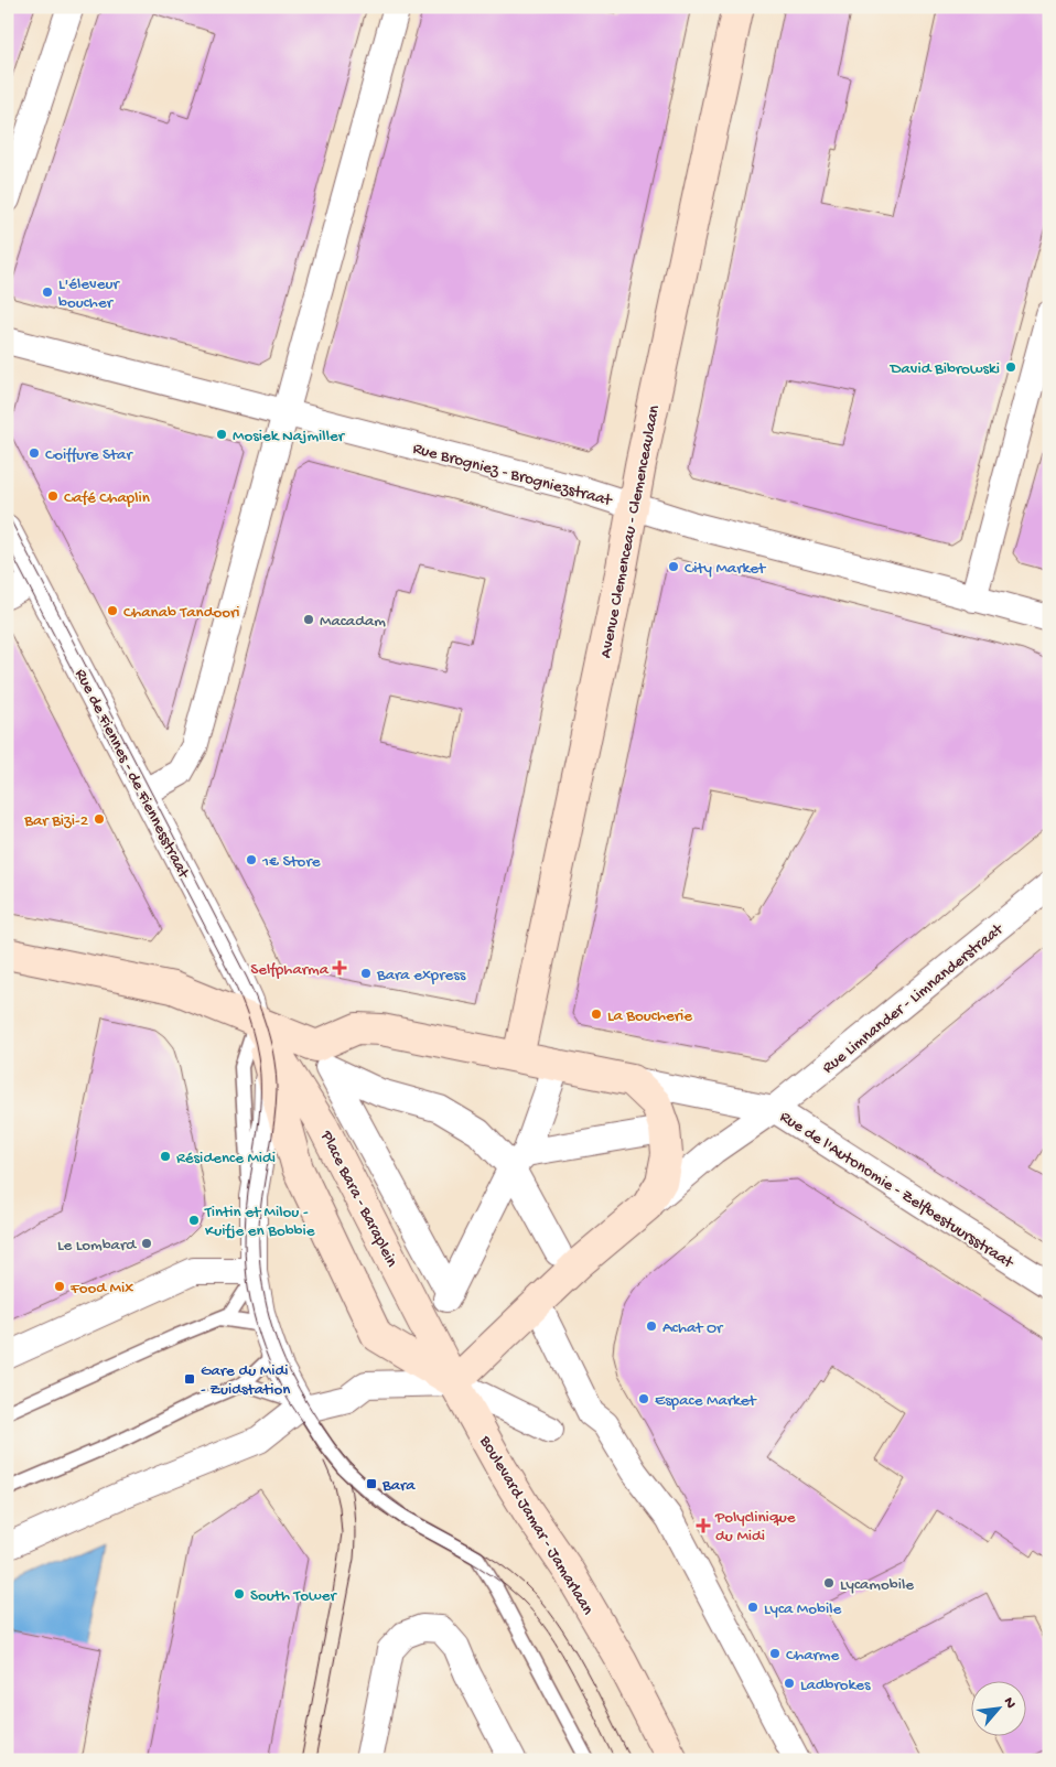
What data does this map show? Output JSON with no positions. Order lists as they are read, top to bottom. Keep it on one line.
{"streets":{"street":["Rue Brogniez - Brogniezstraat","Avenue Clemenceau - Clemenceaulaan","Rue de Fiennes - de Fiennesstraat","Rue Limnander - Limnanderstraat","Rue de l'Autonomie - Zelfbestuursstraat","Place Bara - Baraplein","Boulevard Jamar - Jamarlaan"]},"crossings":[["Rue Brogniez - Brogniezstraat","Avenue Clemenceau - Clemenceaulaan"],["Rue de Fiennes - de Fiennesstraat","Place Bara - Baraplein"],["Rue Limnander - Limnanderstraat","Rue de l'Autonomie - Zelfbestuursstraat"],["Place Bara - Baraplein","Boulevard Jamar - Jamarlaan"]],"places":{"other":["L'éleveur boucher","David Bibrowski","Mosiek Najmiller","Coiffure Star","Café Chaplin","City Market","Chanab Tandoori","Macadam","Bar Bizi-2","1€ Store","Bara express","La Boucherie","Résidence Midi","Tintin et Milou - Kuifje en Bobbie","Le Lombard","Food Mix","Achat Or","Espace Market","Lycamobile","South Tower","Lyca Mobile","Charme","Ladbrokes"],"health":["Selfpharma","Polyclinique du Midi"],"transit":["Gare du Midi - Zuidstation","Bara"]},"north":"top right"}
